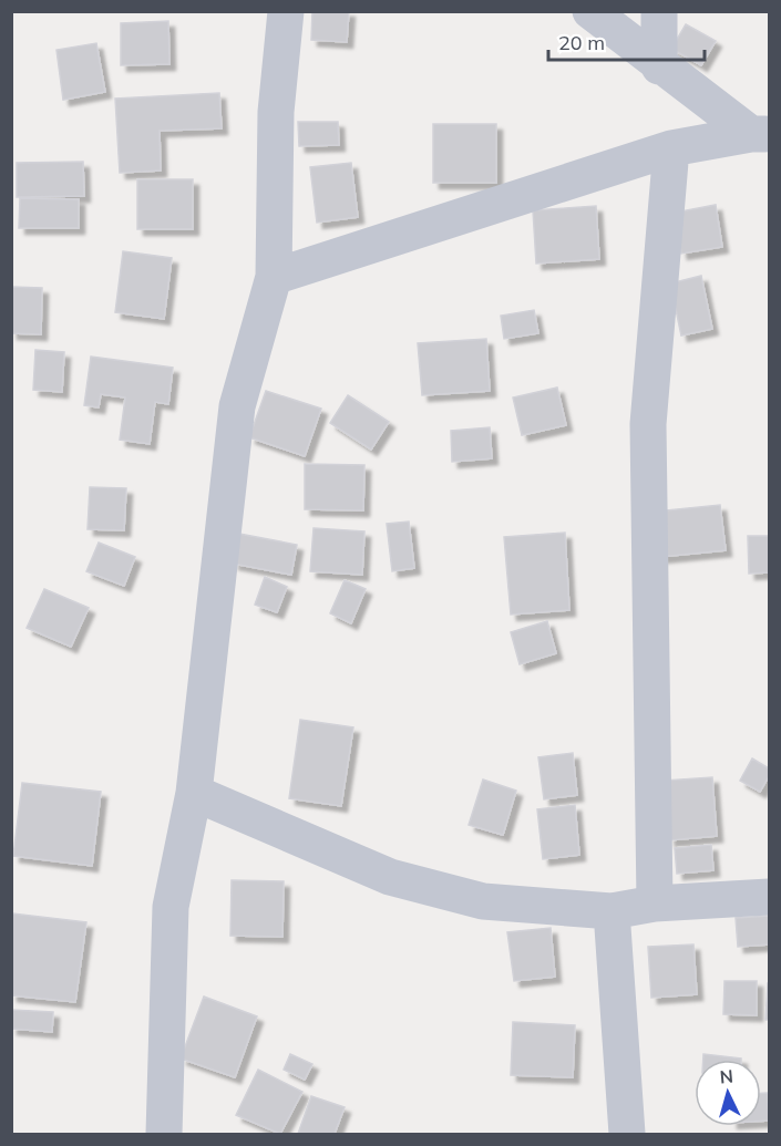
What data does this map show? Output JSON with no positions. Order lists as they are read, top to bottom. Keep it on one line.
{"scale_bar":"20 m","north":"top"}
